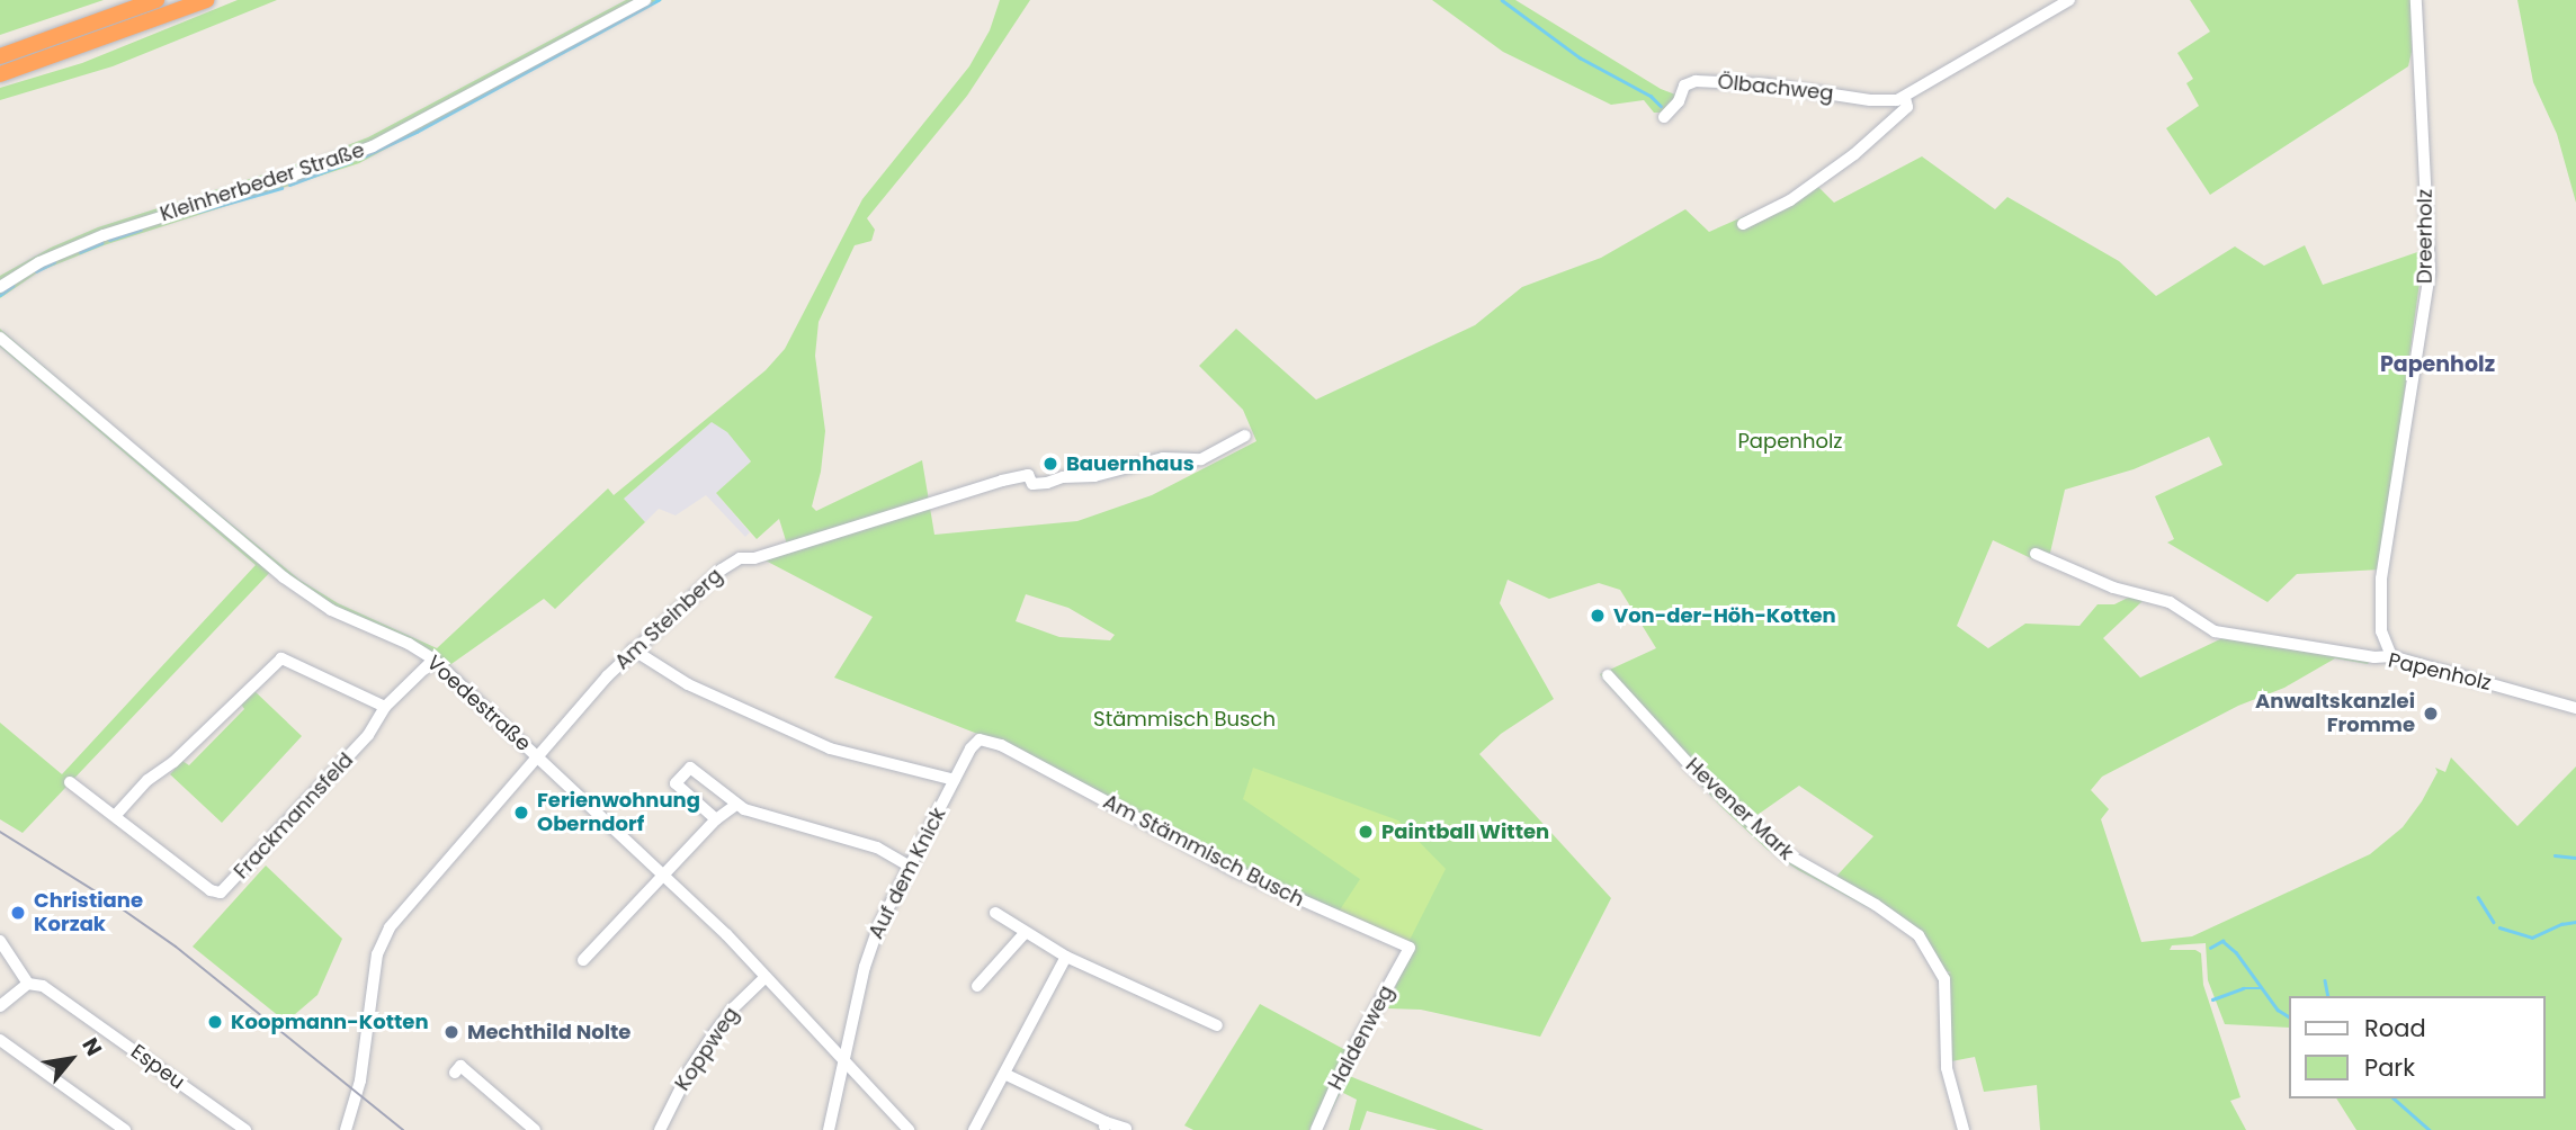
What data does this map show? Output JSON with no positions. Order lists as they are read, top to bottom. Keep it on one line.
{"streets":{"street":["Ölbachweg","Kleinherbeder Straße","Dreerholz","Am Steinberg","Papenholz","Voedestraße","Hevener Mark","Frackmannsfeld","Am Stämmisch Busch","Auf dem Knick","Haldenweg","Koppweg","Espeu"]},"crossings":[["Dreerholz","Papenholz"],["Am Steinberg","Voedestraße"],["Voedestraße","Frackmannsfeld"],["Voedestraße","Auf dem Knick"],["Voedestraße","Koppweg"],["Am Stämmisch Busch","Auf dem Knick"],["Am Stämmisch Busch","Haldenweg"]],"districts":["Papenholz"],"parks":["Papenholz","Stämmisch Busch"],"places":["Bauernhaus","Von-der-Höh-Kotten","Anwaltskanzlei Fromme","Ferienwohnung Oberndorf","Paintball Witten","Christiane Korzak","Koopmann-Kotten","Mechthild Nolte"],"legend":["Road","Park"],"north":"top right"}
